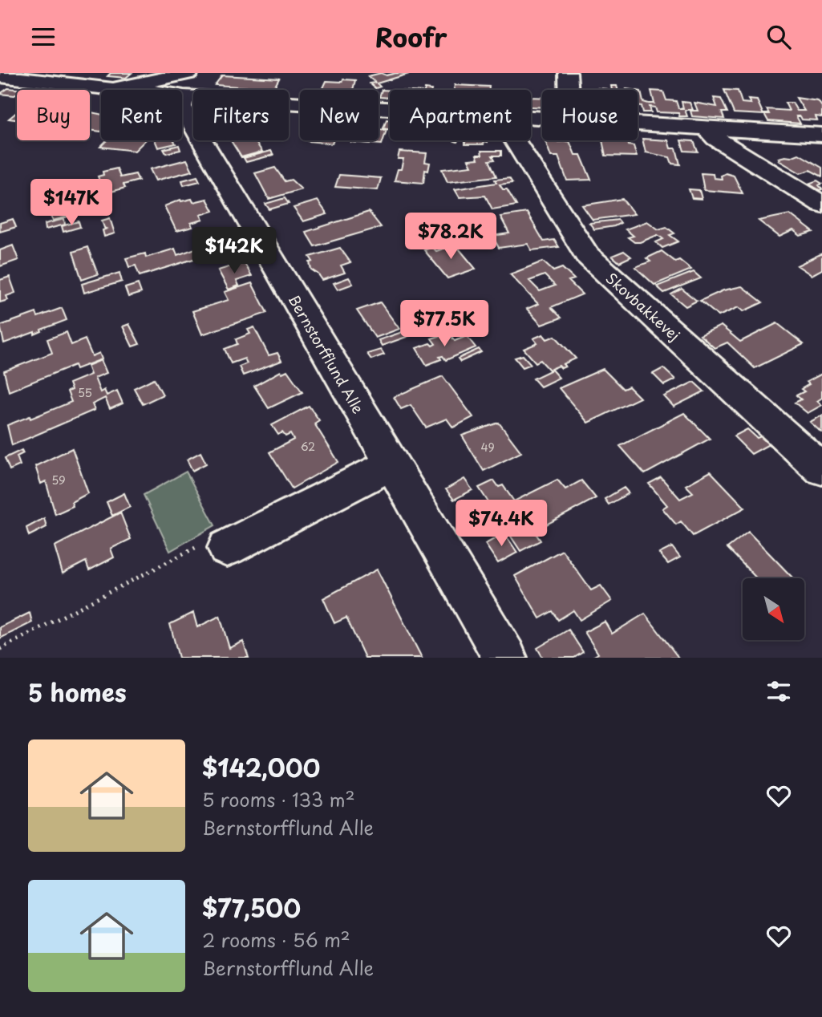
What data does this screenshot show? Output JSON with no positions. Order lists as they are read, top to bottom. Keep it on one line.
{"streets":{"street":["Skovbakkevej","Bernstorfflund Alle"]},"house_numbers":["55","62","49","59"],"north":"bottom right","page":{"header":"Roofr","chip":["Buy","Rent","Filters","New","Apartment","House"],"price":["$147K","$78.2K","$142K","$77.5K","$74.4K"],"heading":"5 homes","list":[{"name":"$142,000","note":"5 rooms · 133 m² · Bernstorfflund Alle"},{"name":"$77,500","note":"2 rooms · 56 m² · Bernstorfflund Alle"}]}}
